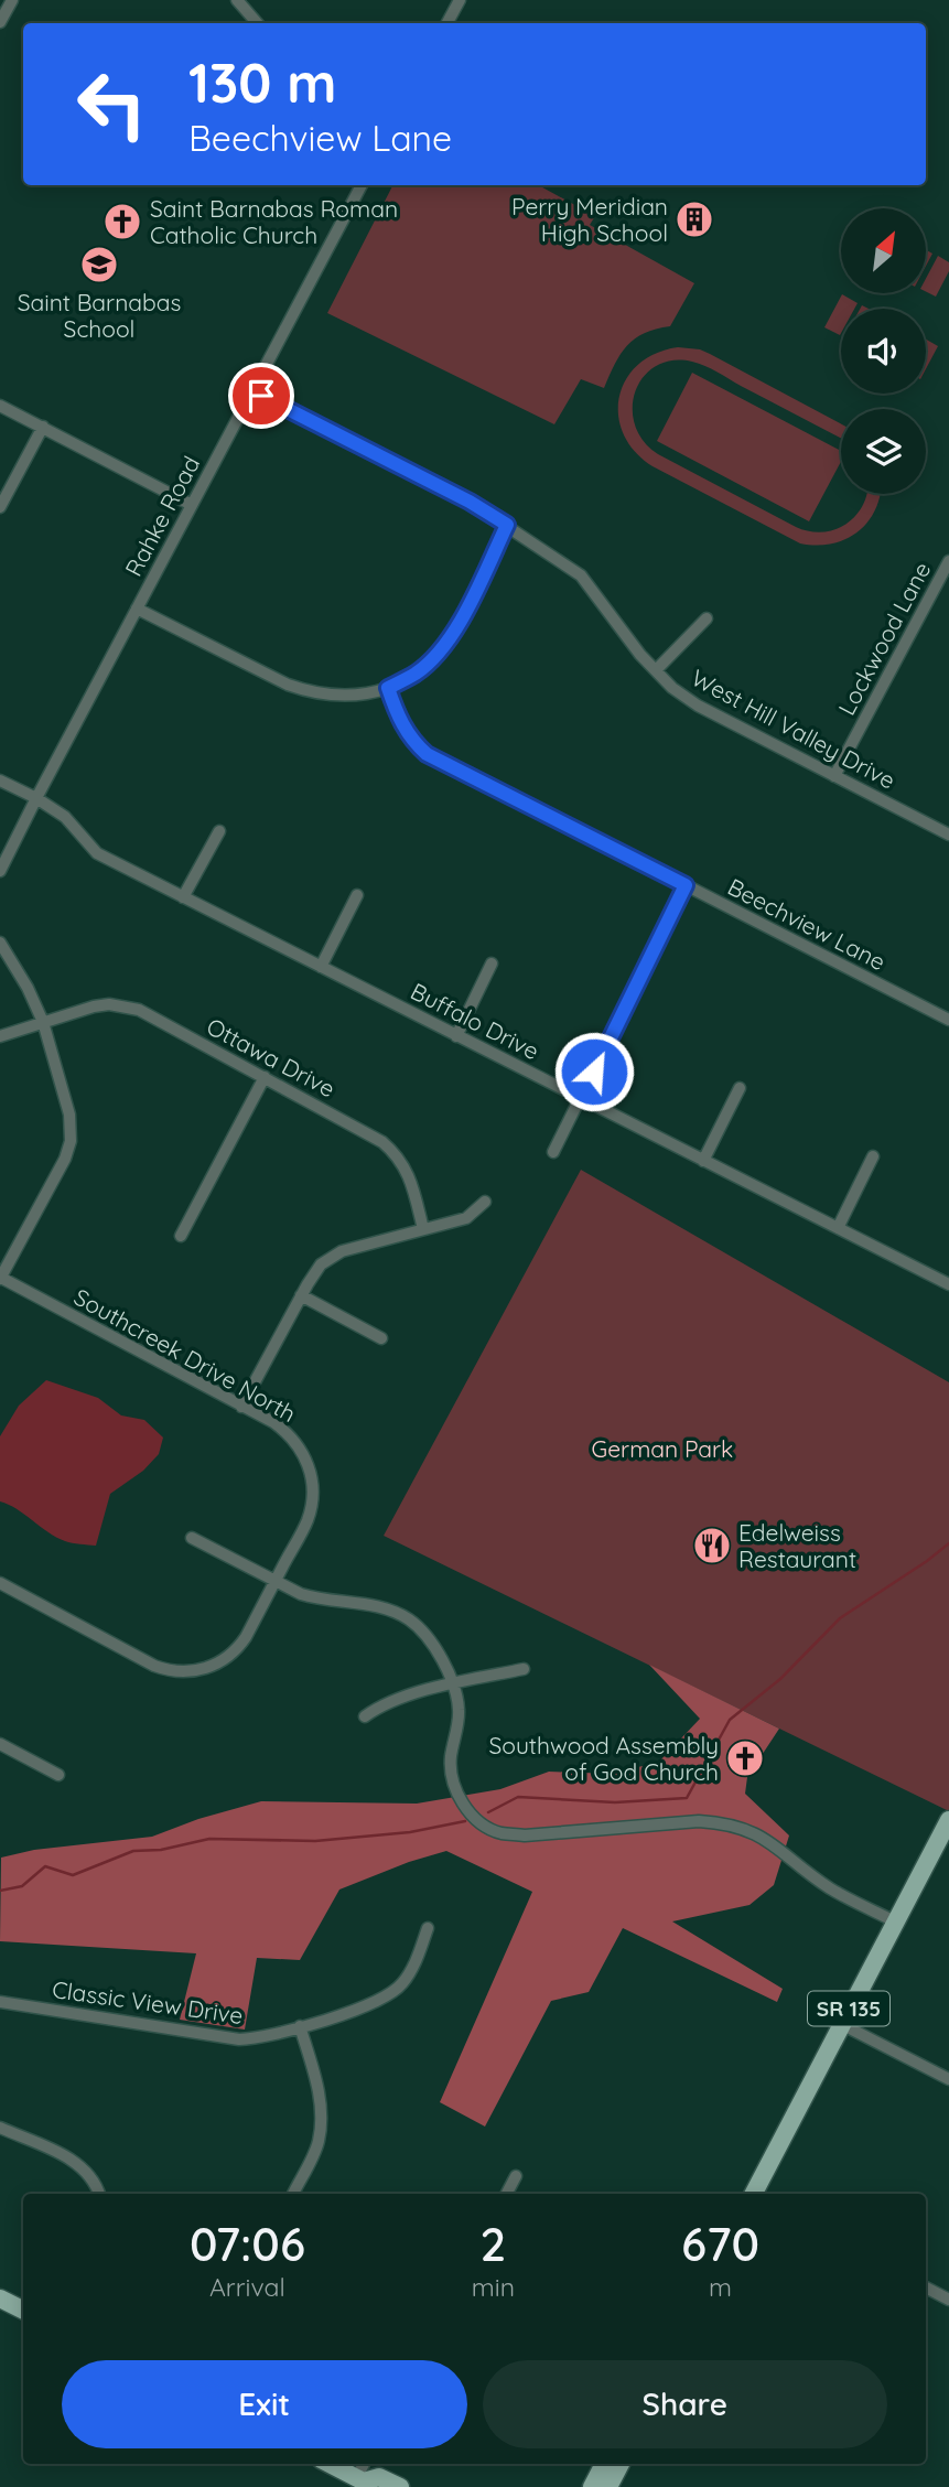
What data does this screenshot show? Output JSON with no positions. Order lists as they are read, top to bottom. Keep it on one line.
{"streets":{"main road":["SR 135"],"street":["Rahke Road","Lockwood Lane","West Hill Valley Drive","Beechview Lane","Buffalo Drive","Ottawa Drive","Southcreek Drive North","Classic View Drive"]},"crossings":[["Rahke Road","West Hill Valley Drive"],["Rahke Road","Buffalo Drive"],["Lockwood Lane","West Hill Valley Drive"]],"parks":["German Park"],"places":{"building":["Perry Meridian High School"],"church":["Saint Barnabas Roman Catholic Church","Southwood Assembly of God Church"],"school or university":["Saint Barnabas School"],"restaurant":["Edelweiss Restaurant"]},"north":"top right","page":{"turn":["130 m","Beechview Lane"],"eta":["07:06","Arrival","2","min","670","m"],"buttons":["Exit","Share"]}}
